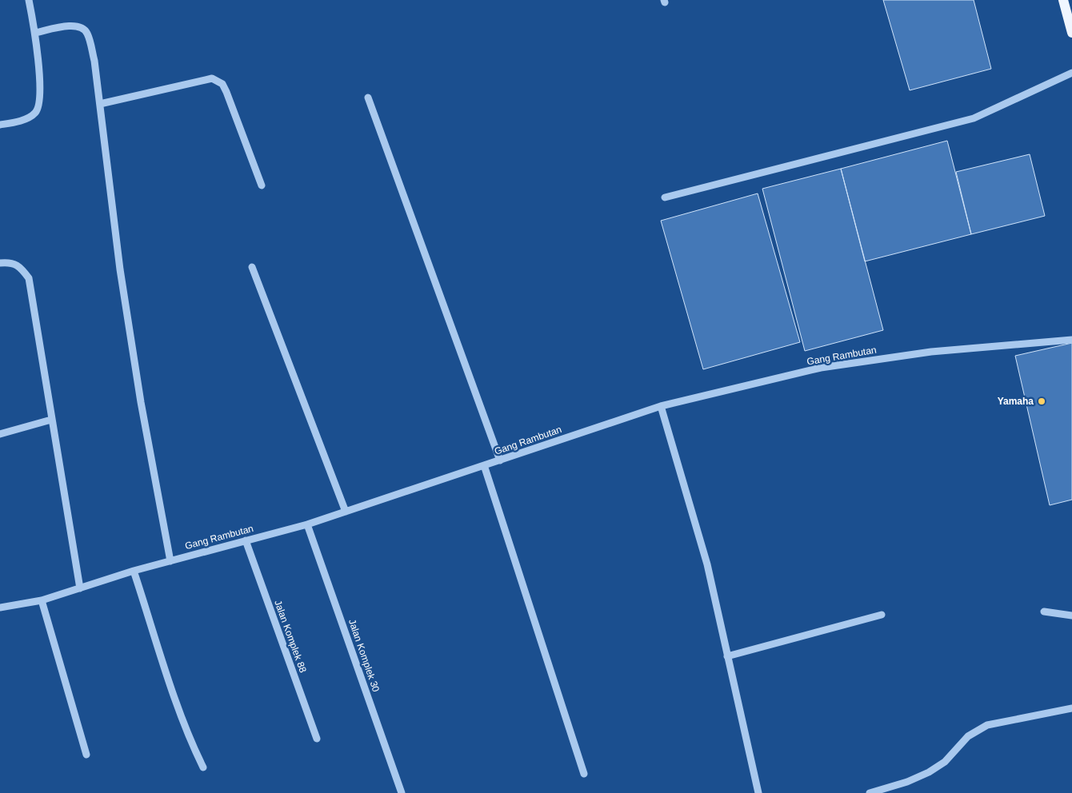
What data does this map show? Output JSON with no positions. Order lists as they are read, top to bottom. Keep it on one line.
{"streets":{"street":["Gang Rambutan","Jalan Komplek 88","Jalan Komplek 30"]},"crossings":[["Gang Rambutan","Jalan Komplek 88"],["Gang Rambutan","Jalan Komplek 30"]],"places":["Yamaha"]}
